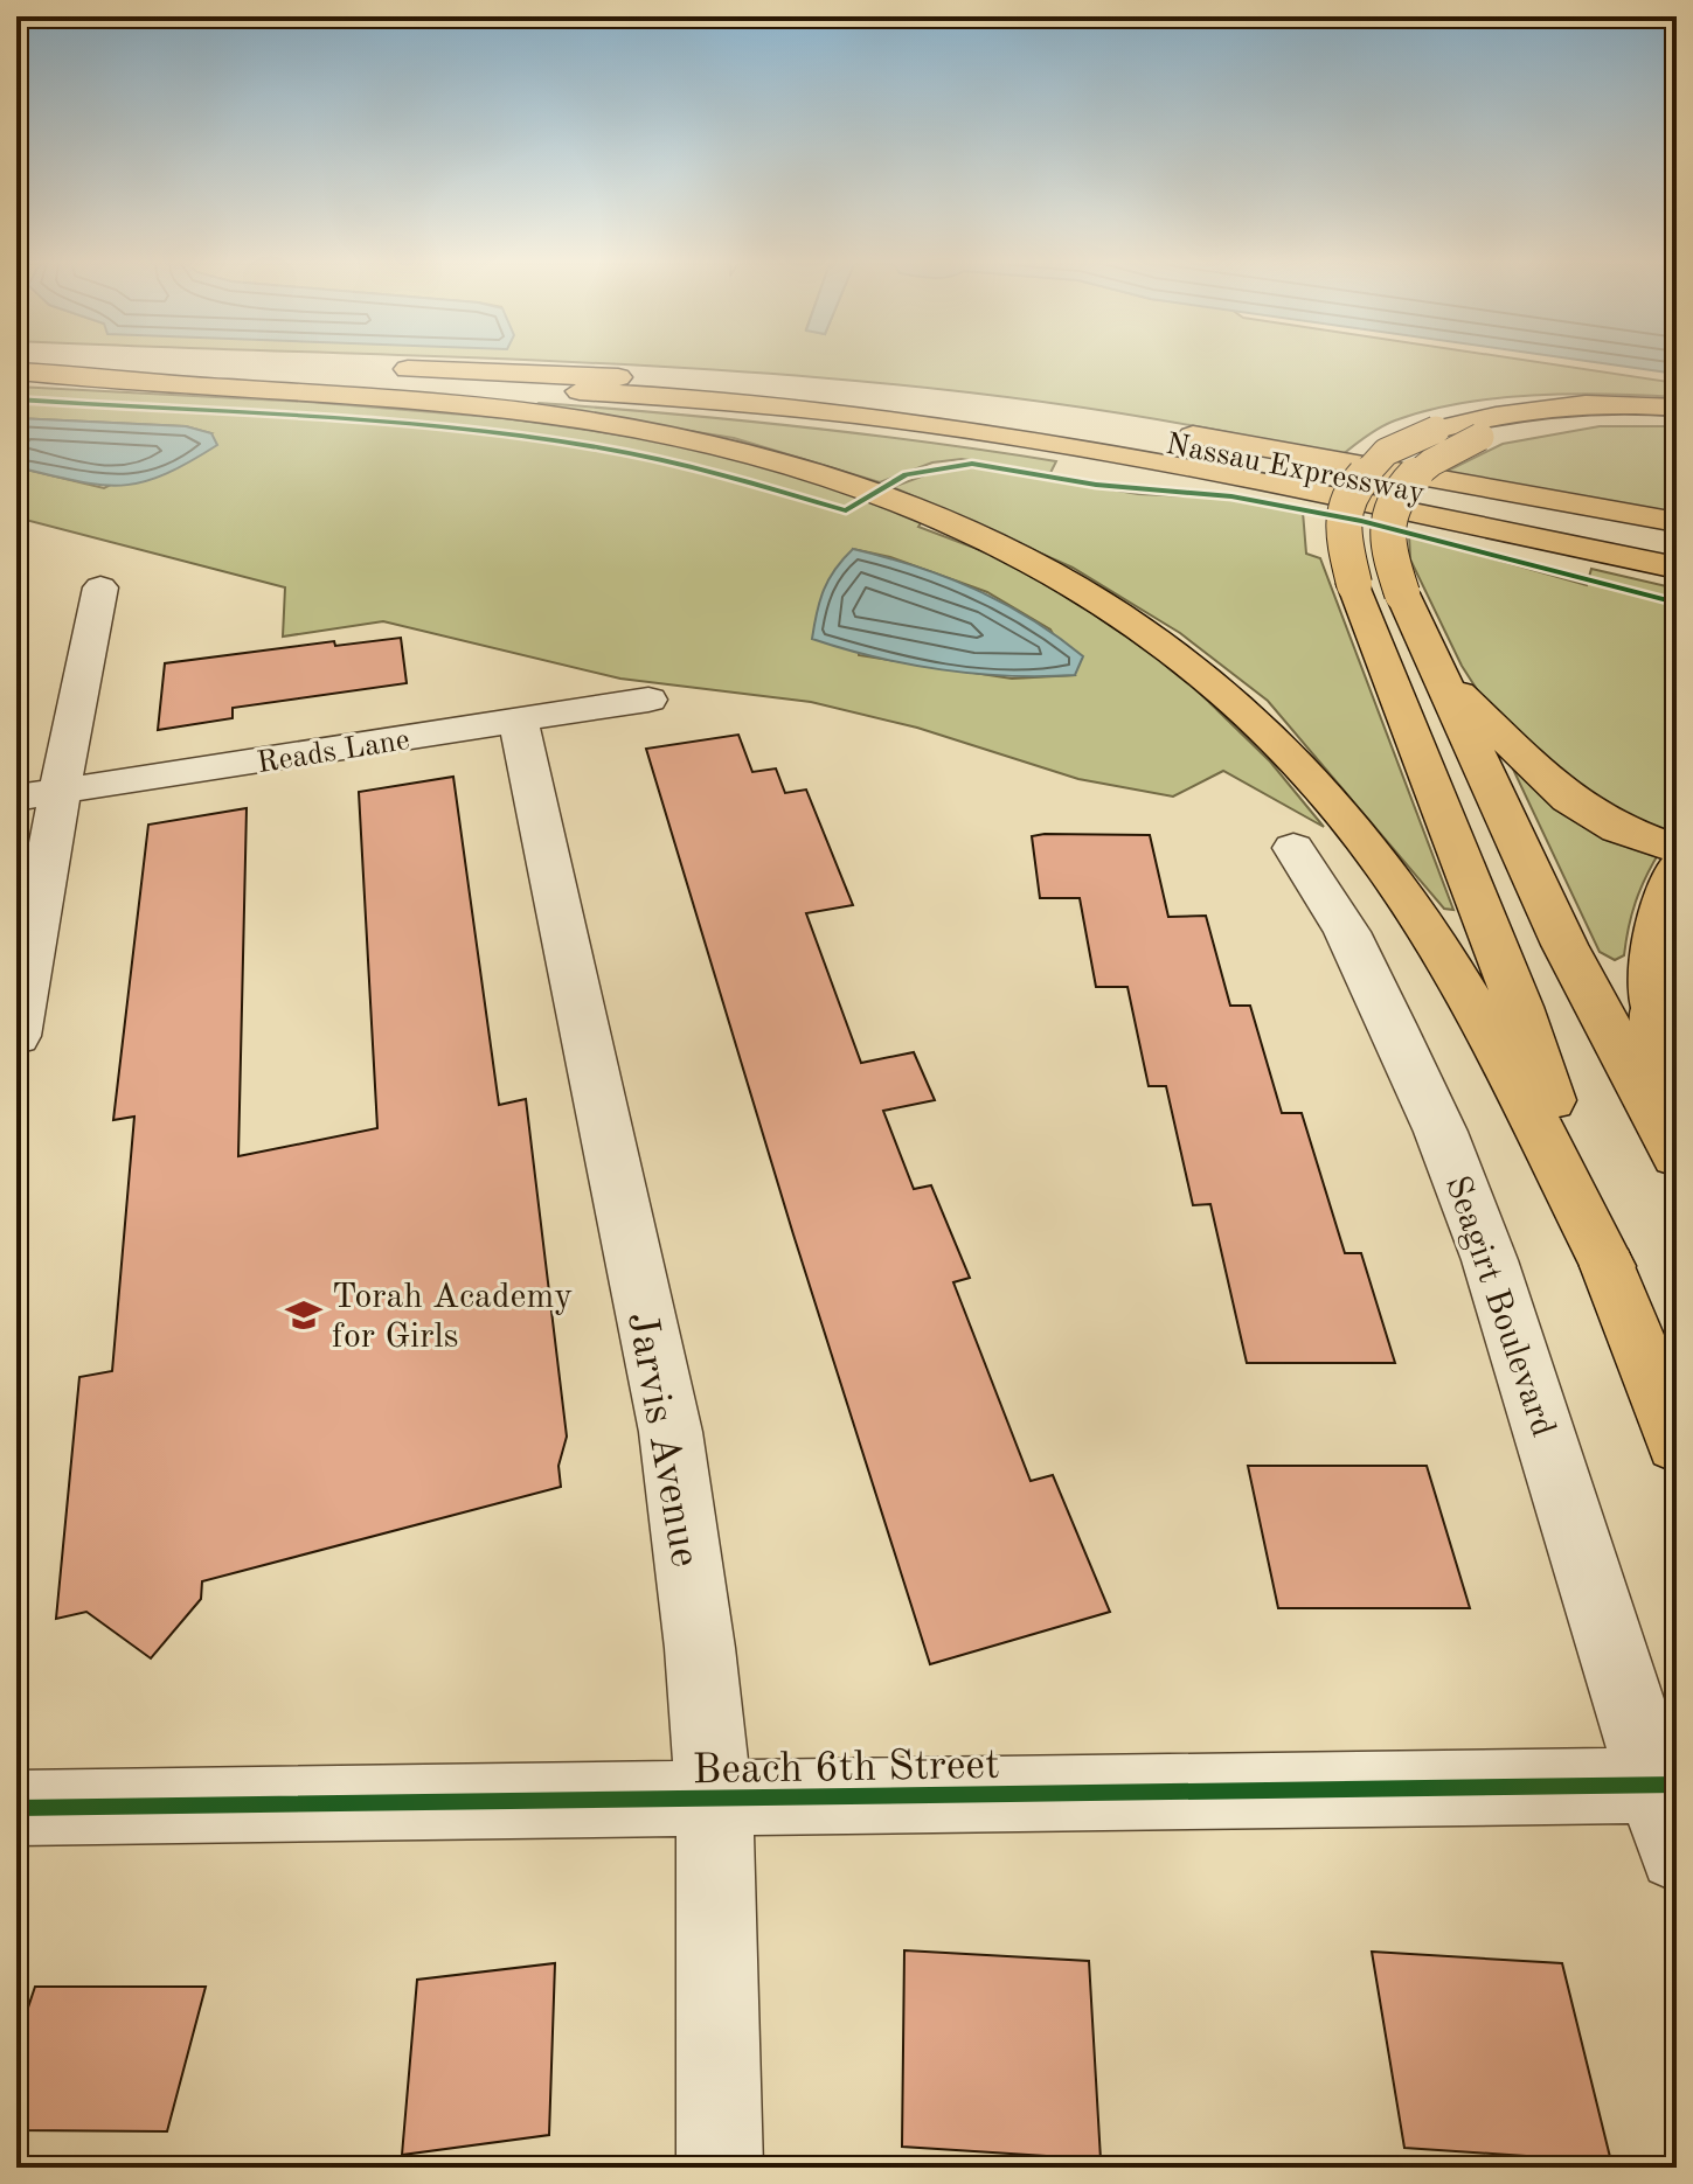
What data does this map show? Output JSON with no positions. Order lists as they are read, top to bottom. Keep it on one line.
{"streets":{"main road":["Nassau Expressway"],"street":["Reads Lane","Seagirt Boulevard","Jarvis Avenue","Beach 6th Street"]},"crossings":[["Reads Lane","Jarvis Avenue"],["Seagirt Boulevard","Beach 6th Street"],["Jarvis Avenue","Beach 6th Street"]],"places":{"school or university":["Torah Academy for Girls"]}}
